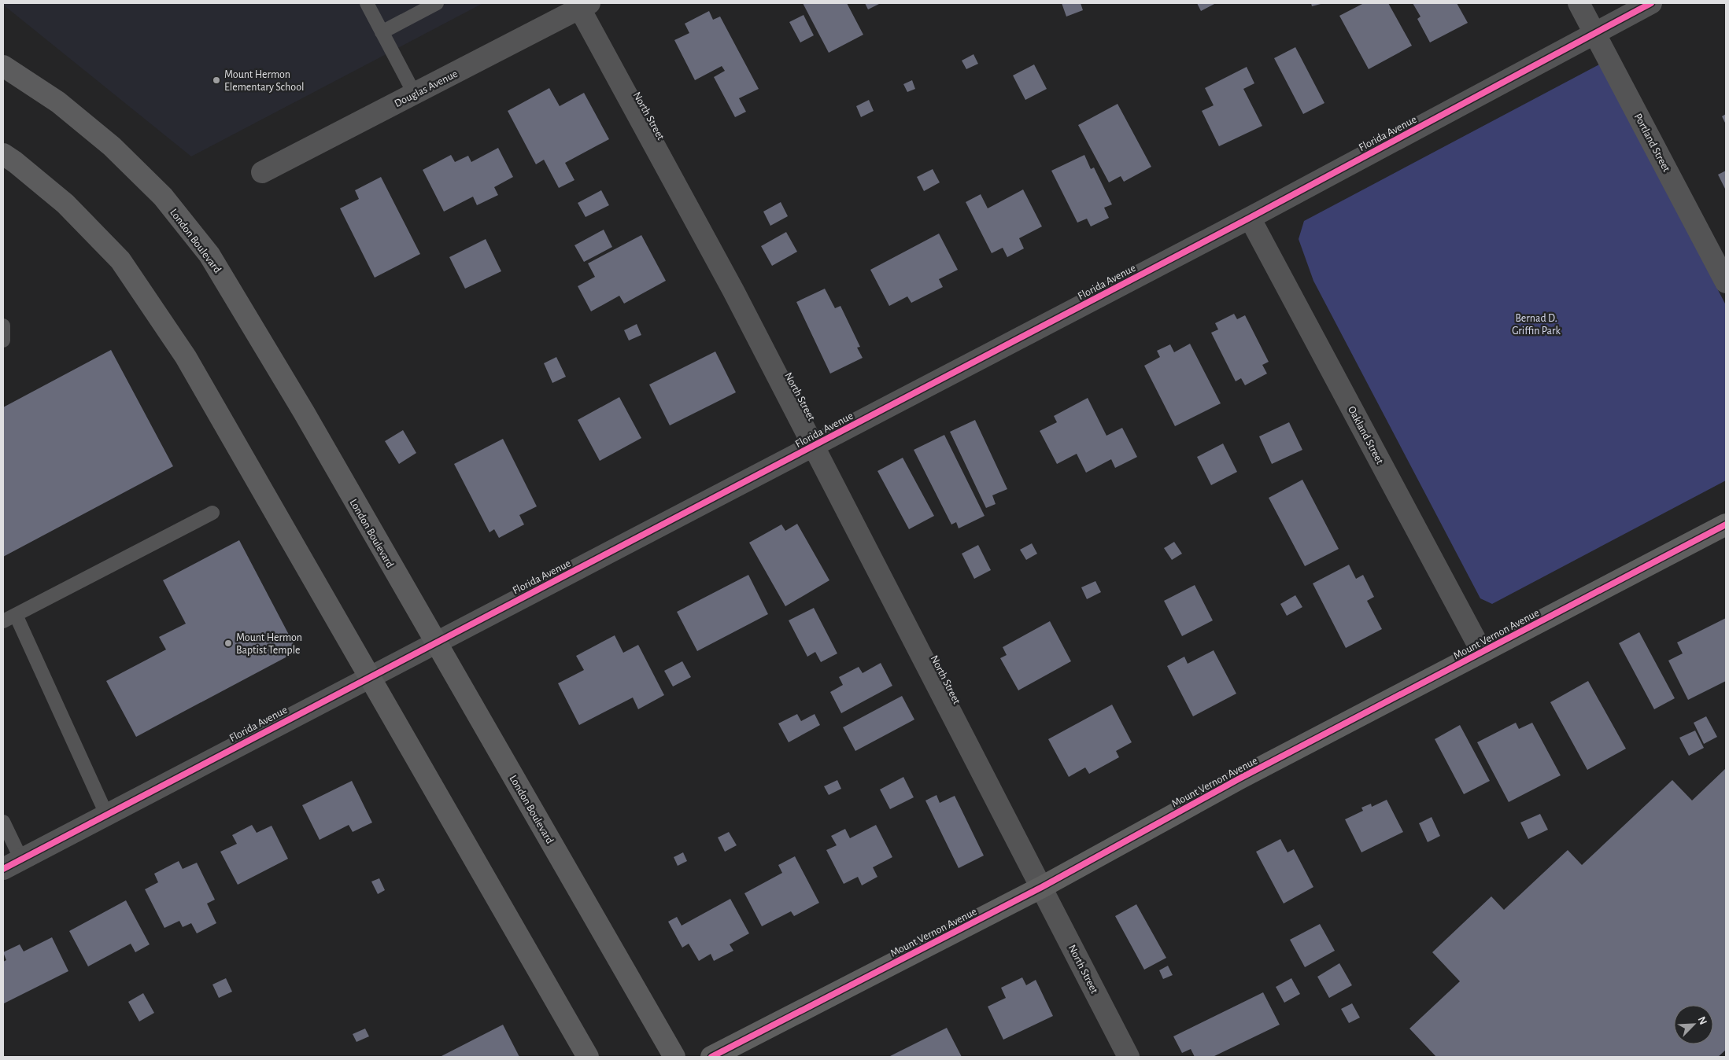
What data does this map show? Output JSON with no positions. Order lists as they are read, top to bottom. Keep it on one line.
{"streets":{"main road":["London Boulevard"],"street":["Douglas Avenue","North Street","Florida Avenue","Portland Street","Oakland Street","Mount Vernon Avenue"]},"crossings":[["Douglas Avenue","North Street"],["North Street","Florida Avenue"],["North Street","Mount Vernon Avenue"],["Florida Avenue","Portland Street"],["Florida Avenue","London Boulevard"],["Florida Avenue","Oakland Street"],["Oakland Street","Mount Vernon Avenue"]],"parks":["Bernad D. Griffin Park"],"places":["Mount Hermon Elementary School","Mount Hermon Baptist Temple"],"north":"top right"}
